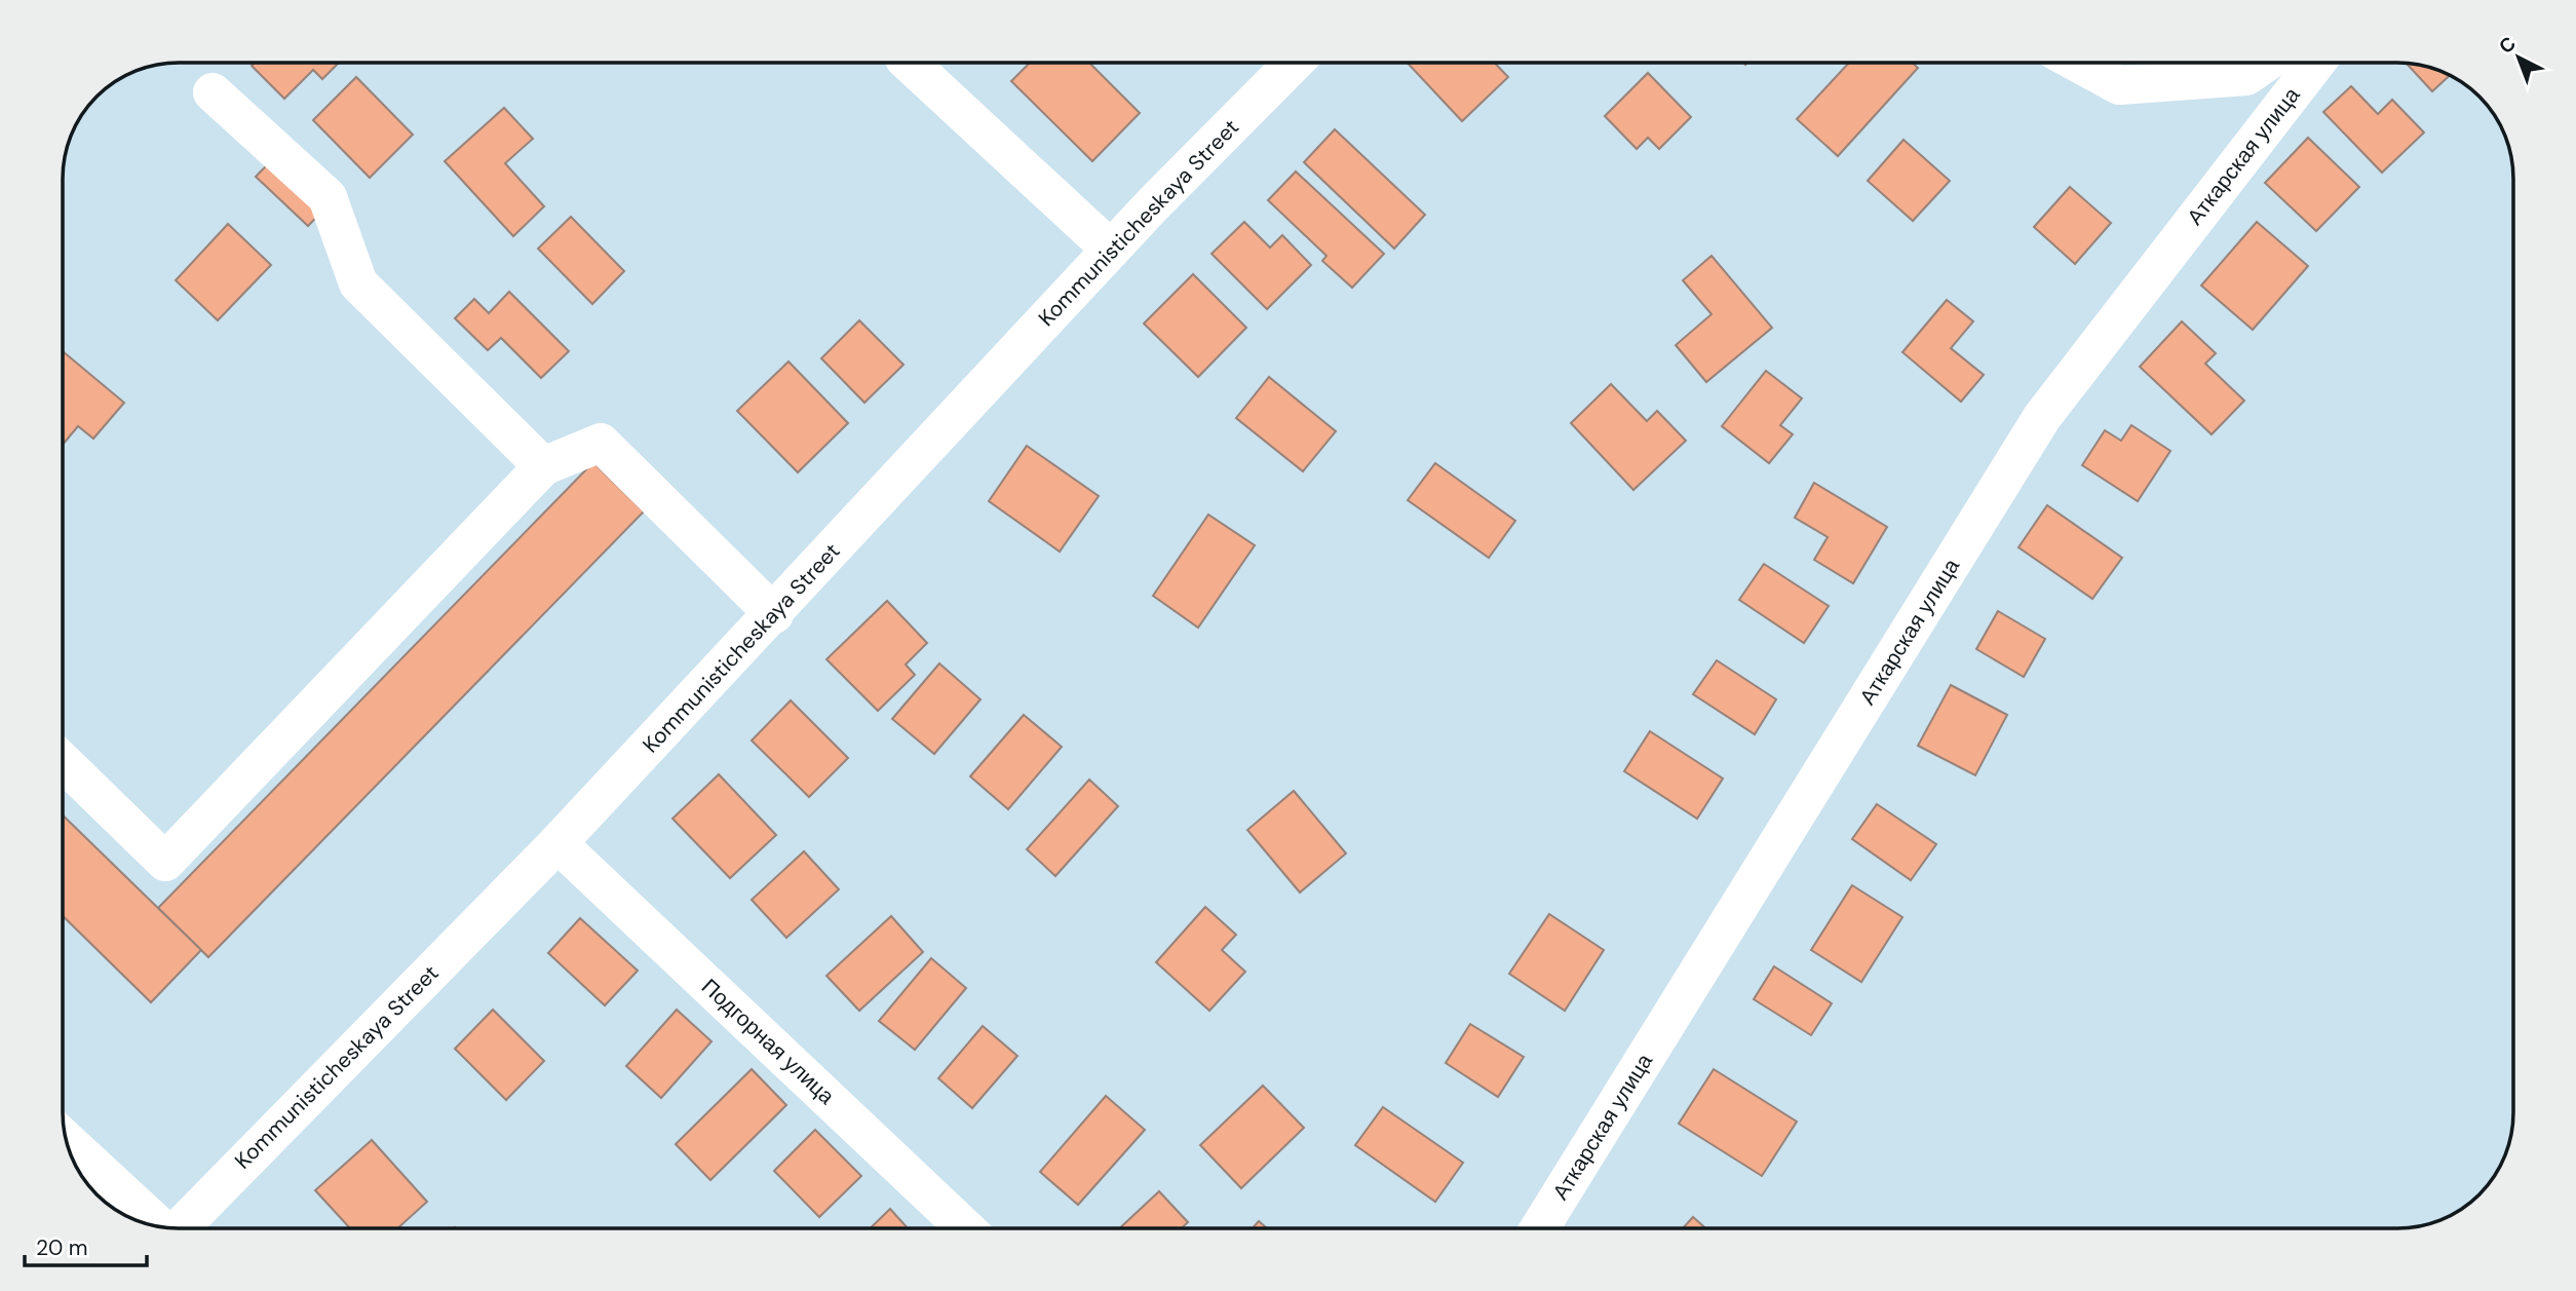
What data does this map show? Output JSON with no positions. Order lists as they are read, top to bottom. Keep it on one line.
{"streets":{"street":["Аткарская улица","Kommunisticheskaya Street","Подгорная улица"]},"crossings":[["Kommunisticheskaya Street","Подгорная улица"]],"scale_bar":"20 m","north":"top left"}
